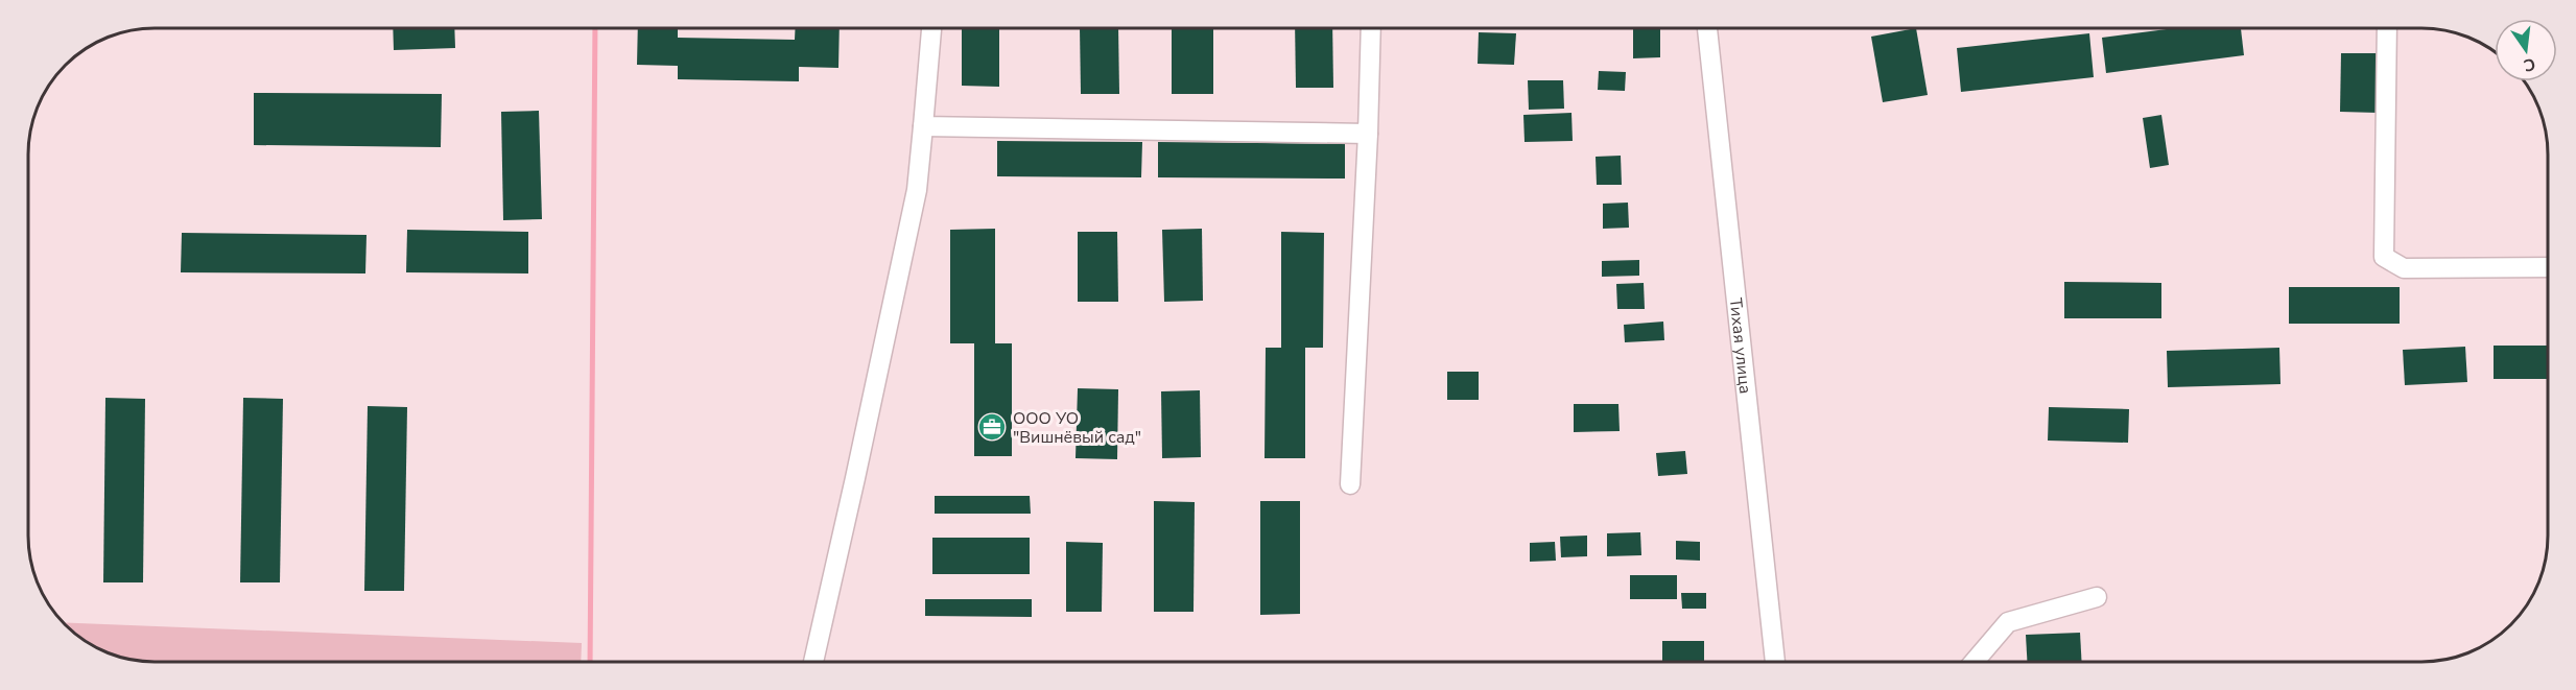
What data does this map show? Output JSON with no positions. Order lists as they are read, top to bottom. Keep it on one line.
{"streets":{"street":["Тихая улица"]},"places":{"office":["ООО УО \"Вишнёвый сад\""]},"north":"bottom"}
